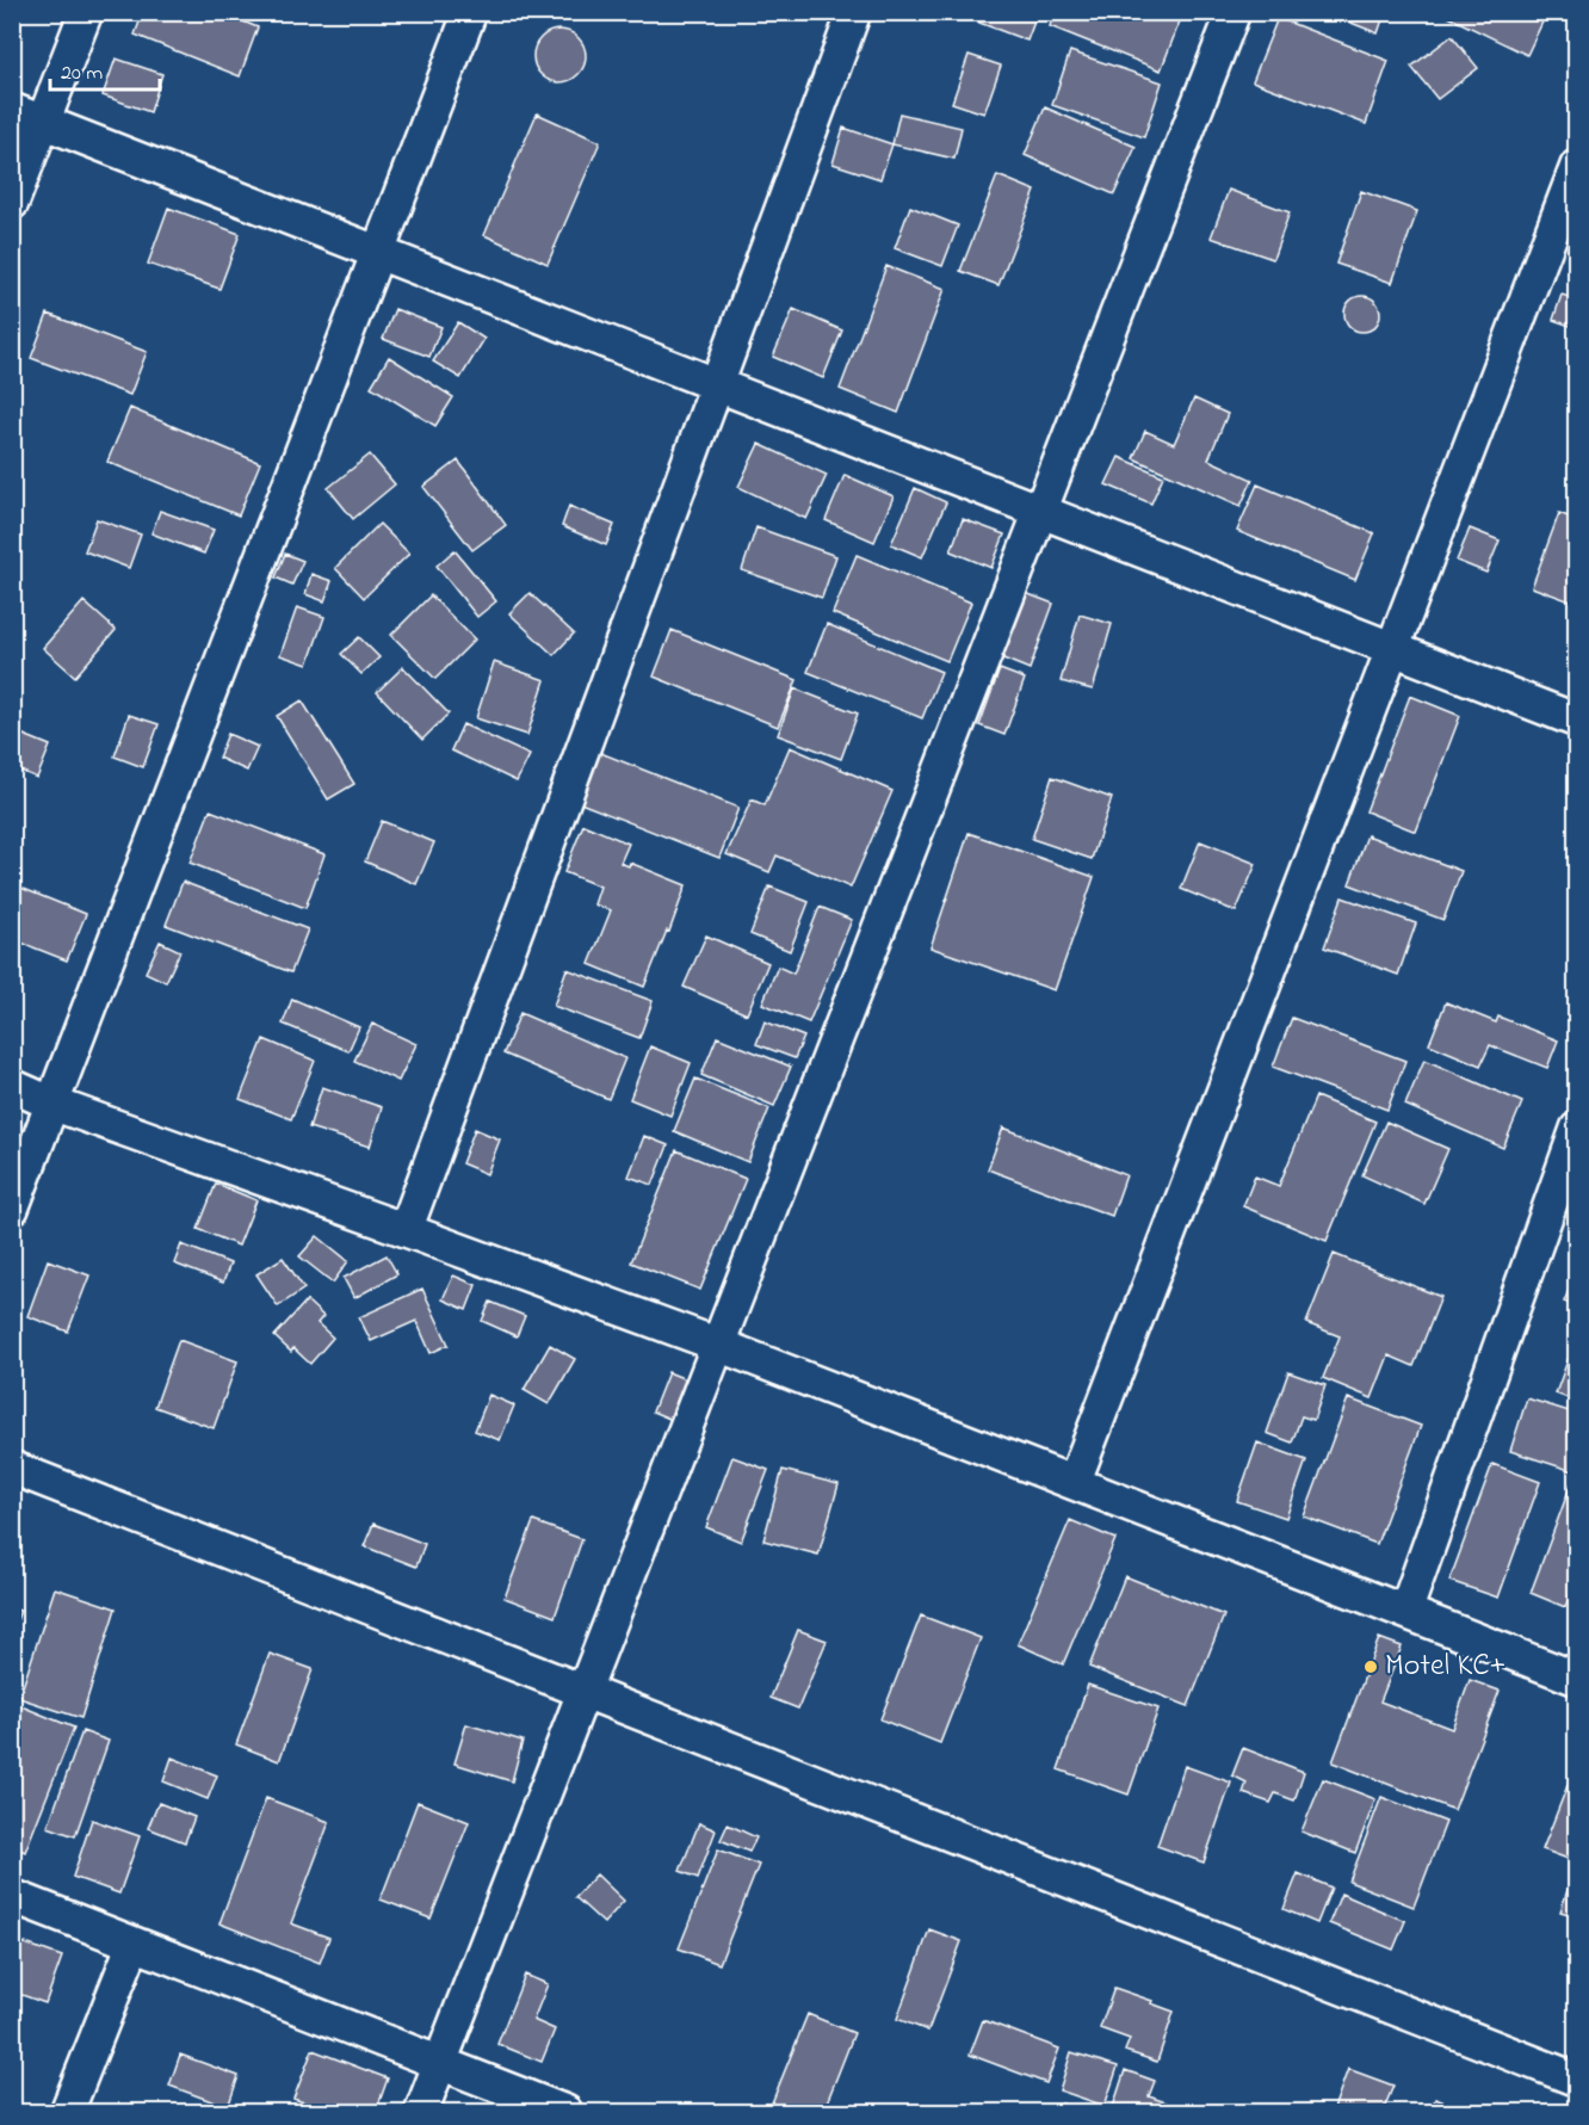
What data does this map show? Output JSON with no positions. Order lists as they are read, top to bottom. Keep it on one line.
{"places":["Motel KC+"],"scale_bar":"20 m"}
